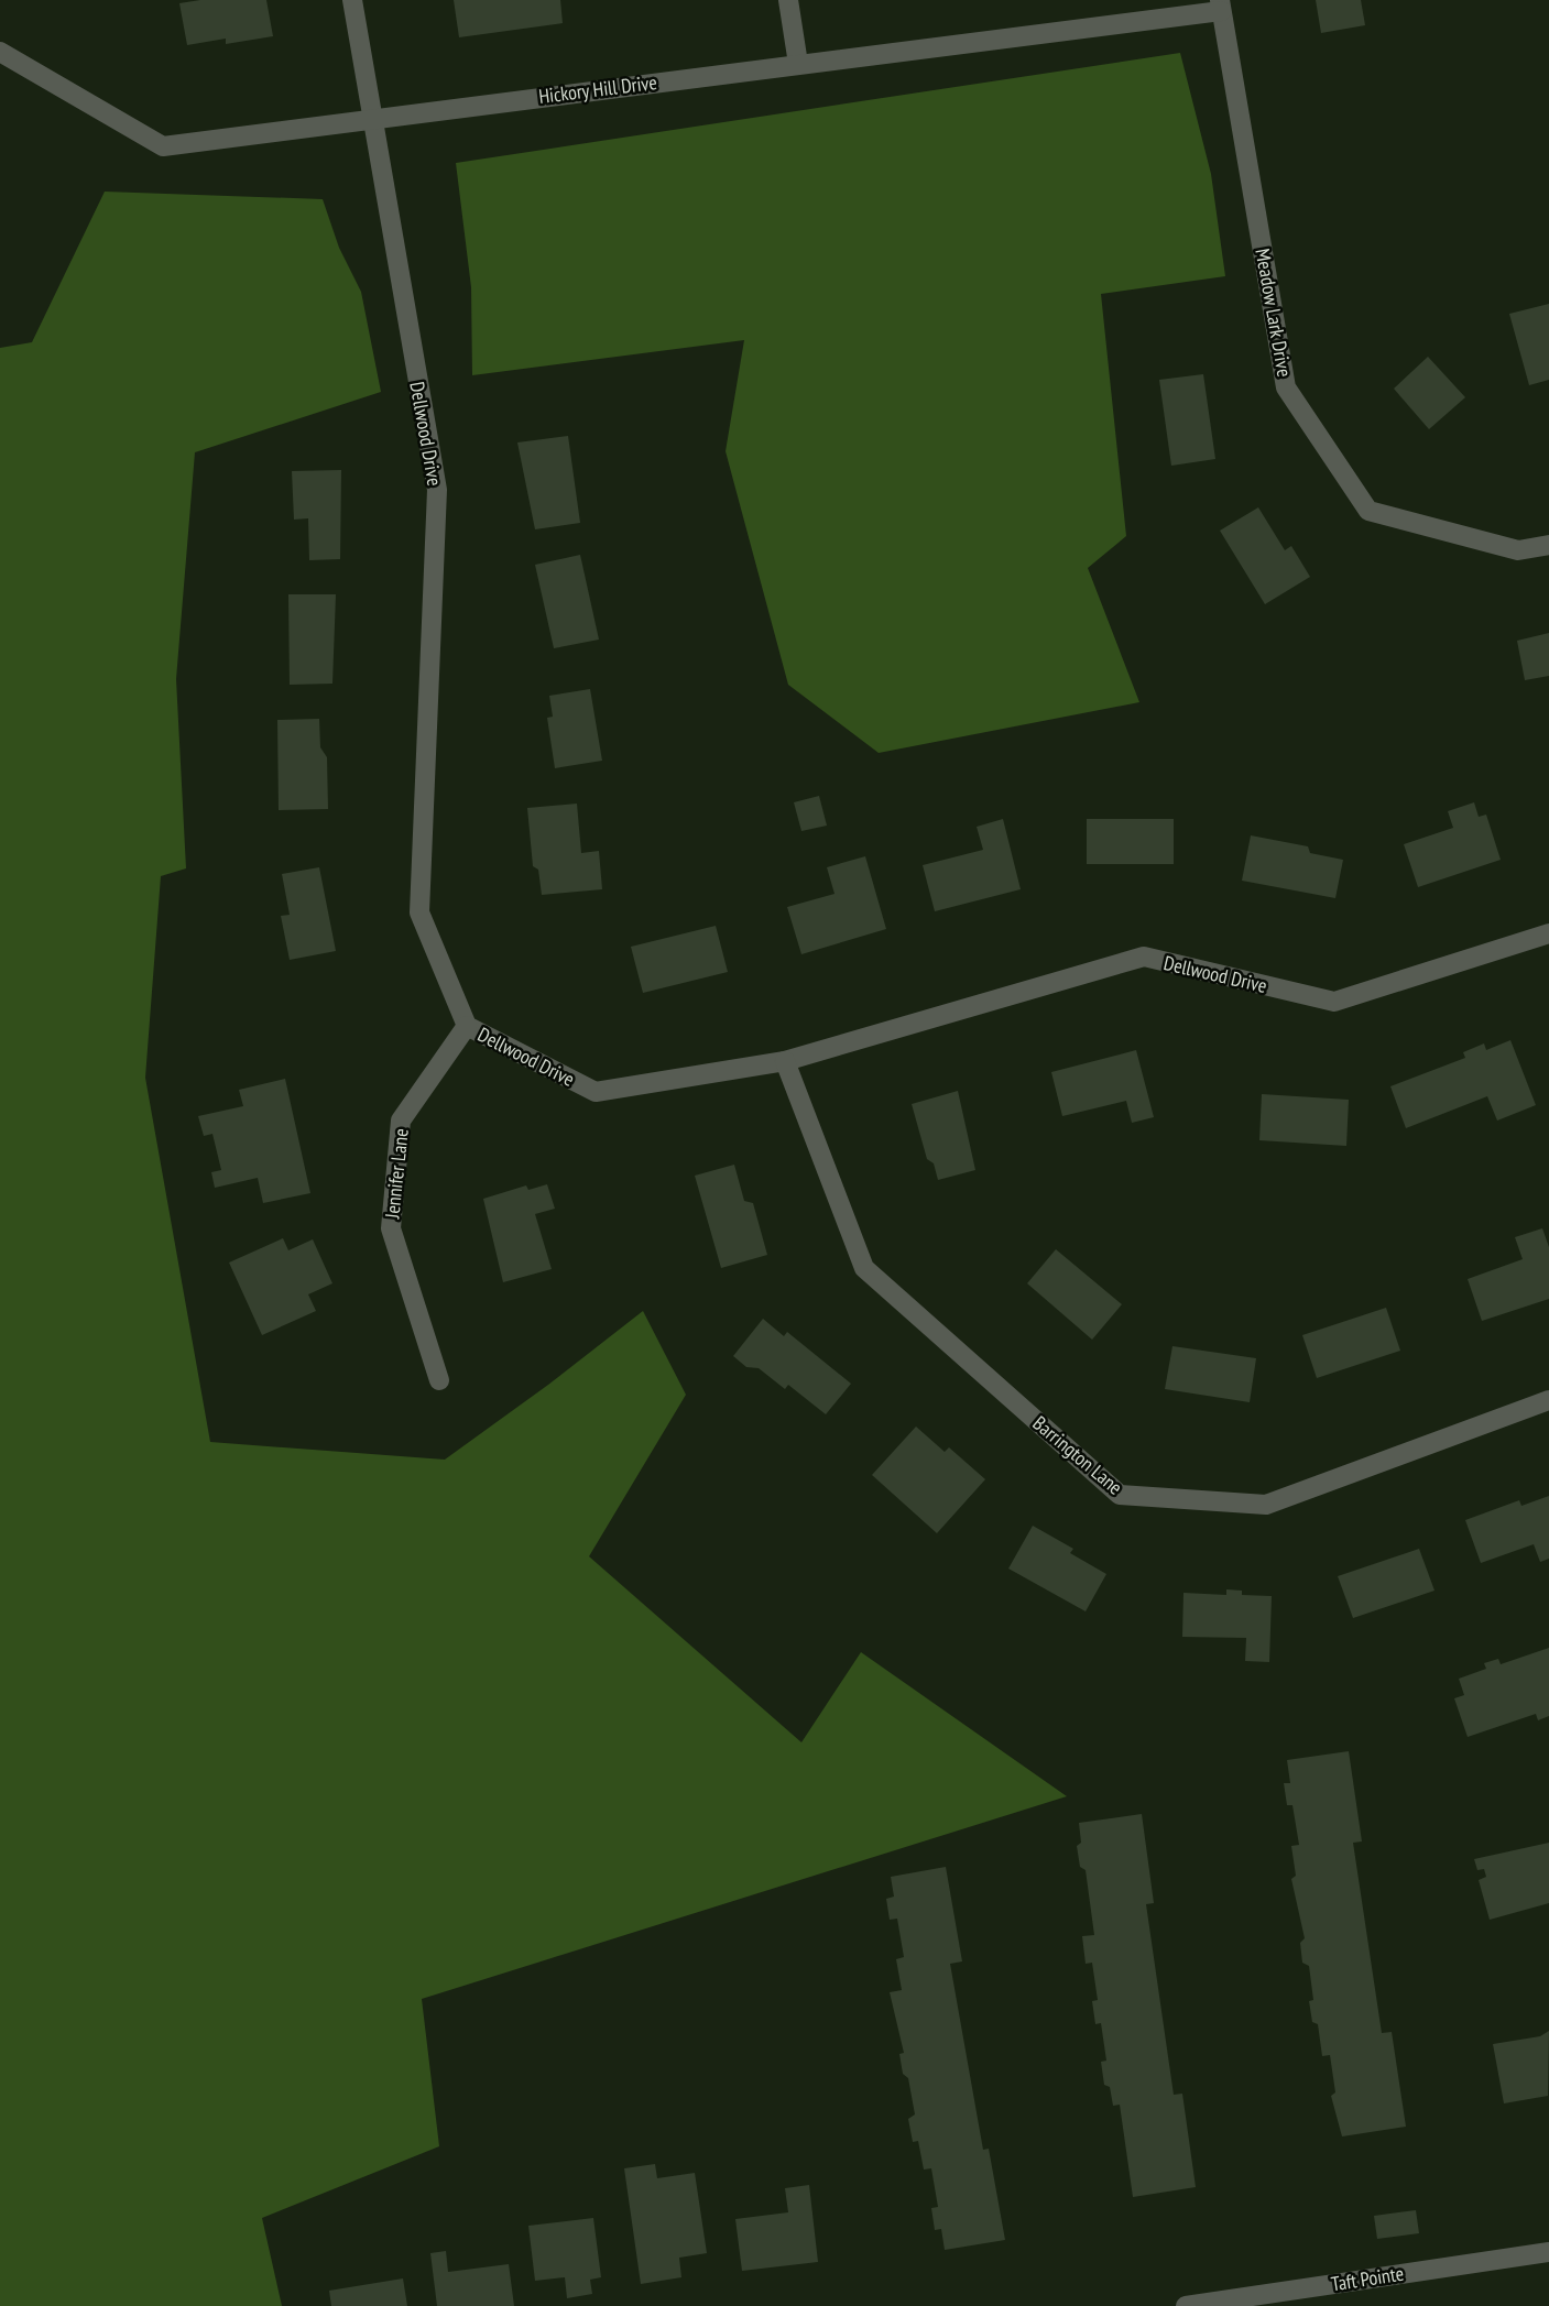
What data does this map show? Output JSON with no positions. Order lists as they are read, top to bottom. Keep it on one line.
{"streets":{"street":["Hickory Hill Drive","Meadow Lark Drive","Dellwood Drive","Jennifer Lane","Barrington Lane","Taft Pointe"]},"crossings":[["Hickory Hill Drive","Meadow Lark Drive"],["Hickory Hill Drive","Dellwood Drive"],["Dellwood Drive","Jennifer Lane"],["Dellwood Drive","Barrington Lane"]]}
